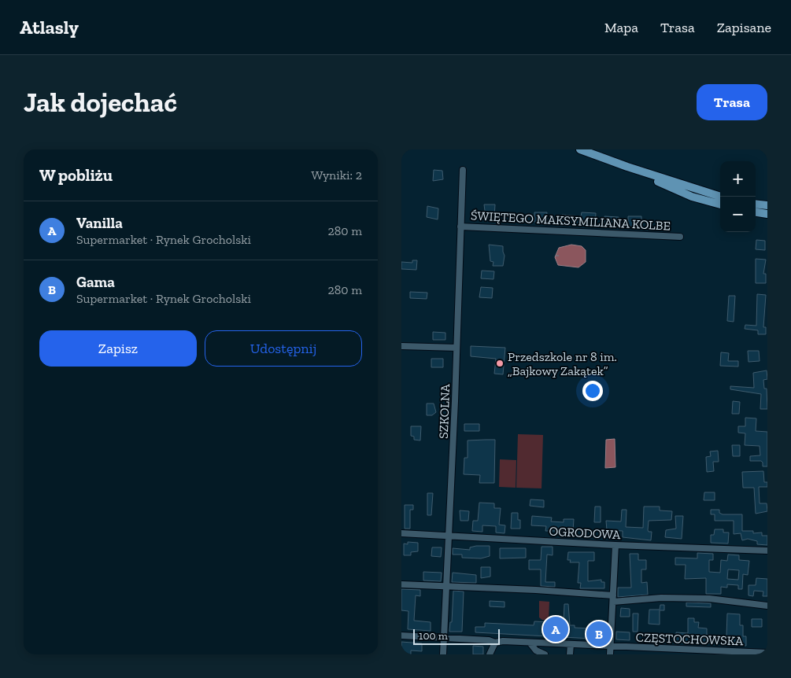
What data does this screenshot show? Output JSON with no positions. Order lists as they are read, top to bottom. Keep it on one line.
{"streets":{"street":["ŚWIĘTEGO MAKSYMILIANA KOLBE","SZKOLNA","OGRODOWA","CZĘSTOCHOWSKA"]},"crossings":[["ŚWIĘTEGO MAKSYMILIANA KOLBE","SZKOLNA"],["SZKOLNA","OGRODOWA"],["SZKOLNA","CZĘSTOCHOWSKA"]],"places":["Przedszkole nr 8 im. „Bajkowy Zakątek”"],"scale_bar":"100 m","page":{"header":"Atlasly","nav":["Mapa","Trasa","Zapisane"],"buttons":["Trasa",["Zapisz","Udostępnij"]],"title":"Jak dojechać","heading":["W pobliżu","Wyniki: 2"],"map_buttons":["+","−"],"list":[{"mark":"A","name":"Vanilla","note":"Supermarket · Rynek Grocholski","value":"280 m"},{"mark":"B","name":"Gama","note":"Supermarket · Rynek Grocholski","value":"280 m"}],"pins":["A","B"],"scale":"100 m"}}
